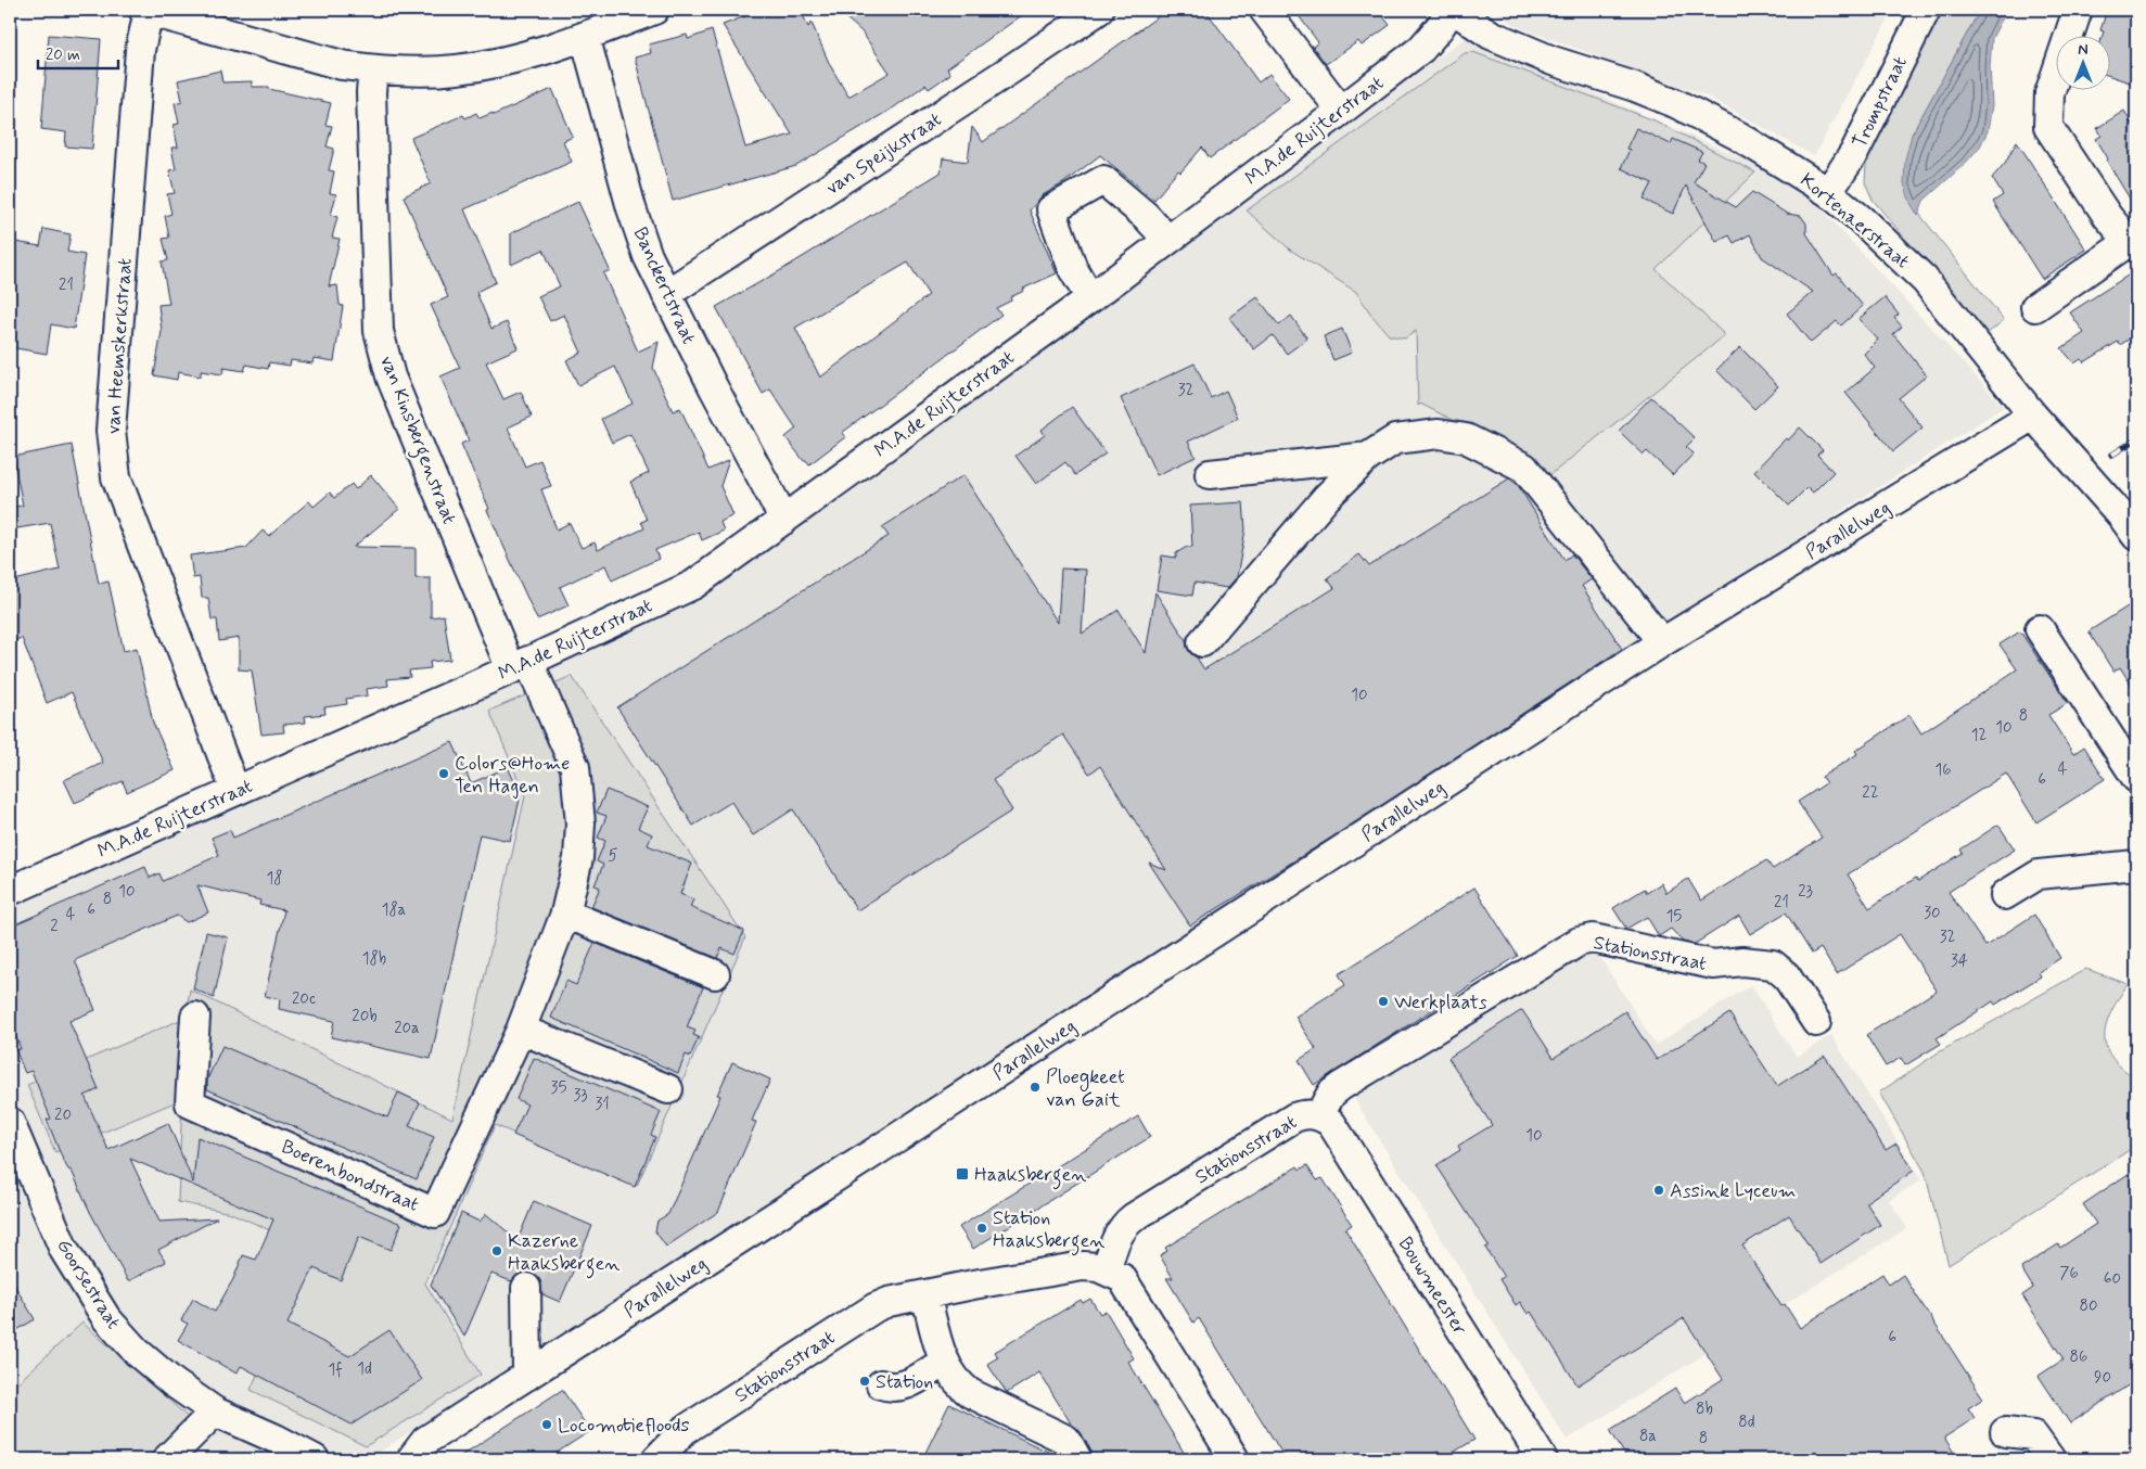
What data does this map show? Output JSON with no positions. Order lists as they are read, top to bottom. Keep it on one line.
{"streets":{"street":["Trompstraat","M.A.de Ruijterstraat","van Speijkstraat","Kortenaerstraat","Banckertstraat","van Heemskerkstraat","van Kinsbergenstraat","Parallelweg","Stationsstraat","Boerenbondstraat","Goorsestraat","Bouwmeester"]},"crossings":[["Trompstraat","Kortenaerstraat"],["M.A.de Ruijterstraat","Kortenaerstraat"],["M.A.de Ruijterstraat","Banckertstraat"],["M.A.de Ruijterstraat","van Heemskerkstraat"],["M.A.de Ruijterstraat","van Kinsbergenstraat"],["M.A.de Ruijterstraat","Boerenbondstraat"],["van Speijkstraat","Banckertstraat"],["Kortenaerstraat","Parallelweg"],["van Kinsbergenstraat","Boerenbondstraat"],["Stationsstraat","Bouwmeester"]],"places":{"other":["Colors@Home Ten Hagen","Werkplaats","Ploegkeet van Gait","Assink Lyceum","Station Haaksbergen","Kazerne Haaksbergen","Station","Locomotiefloods"],"transit":["Haaksbergen"]},"house_numbers":["21","32","10","8","10","12","4","16","6","22","5","18","10","23","8","21","6","18a","30","4","15","2","32","18b","34","20c","20b","20a","35","33","31","20","10","76","60","80","6","86","1d","1f","90","8b","8d","8a","8"],"scale_bar":"20 m","north":"top"}
